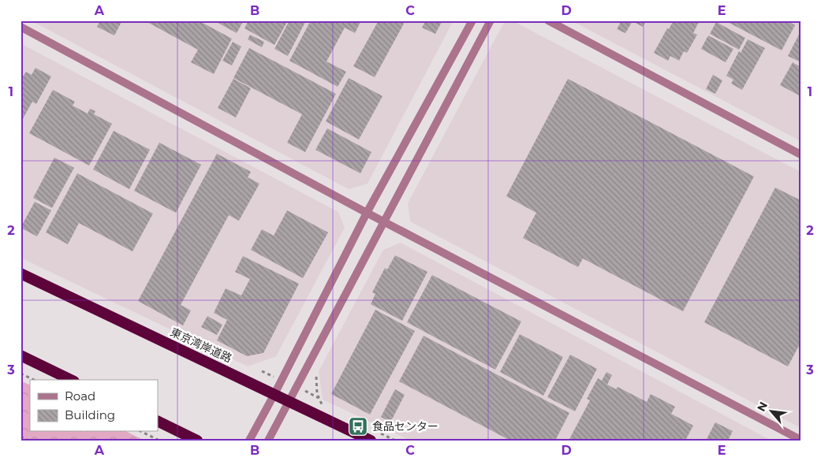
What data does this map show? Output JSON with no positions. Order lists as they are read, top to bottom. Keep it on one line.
{"streets":{"highway":["東京湾岸道路"]},"places":{"bus stop":["食品センター"]},"legend":["Road","Building"],"north":"top left","grid":{"columns":["A","B","C","D","E"],"rows":["1","2","3"]}}
